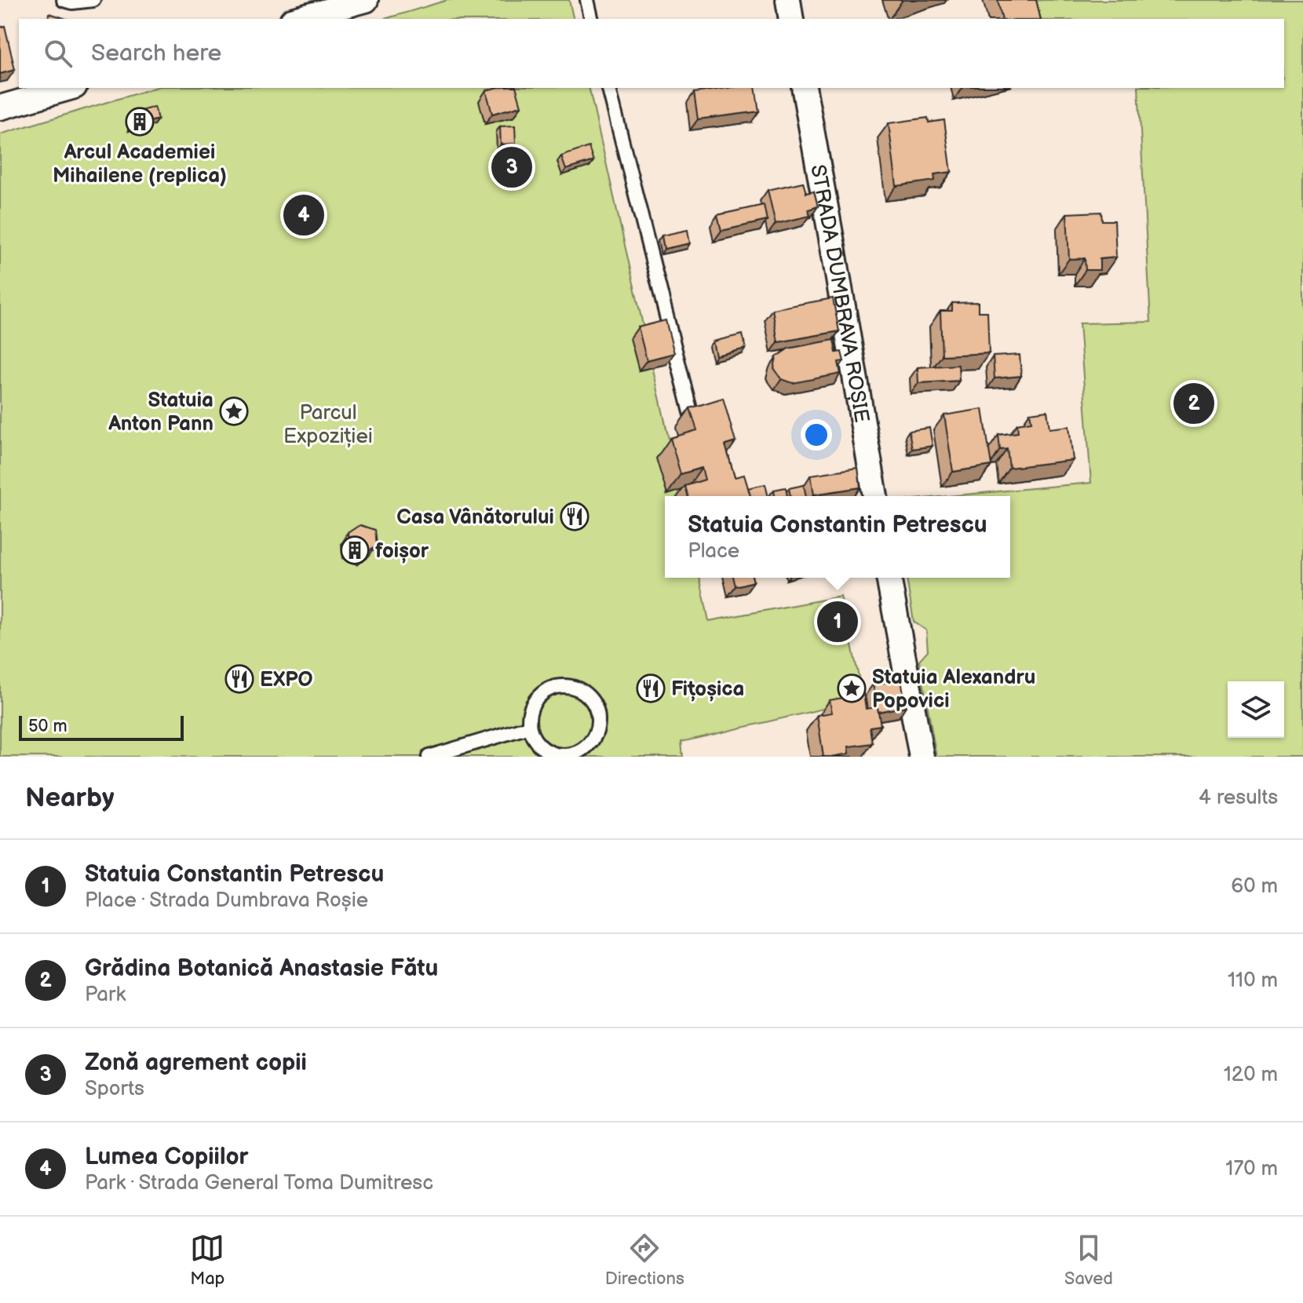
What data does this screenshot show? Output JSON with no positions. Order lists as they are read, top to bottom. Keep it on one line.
{"streets":{"street":["STRADA DUMBRAVA ROȘIE"]},"parks":["Parcul Expoziției"],"places":{"building":["Arcul Academiei Mihailene (replica)","foișor"],"place":["Statuia Anton Pann","Statuia Alexandru Popovici"],"restaurant":["Casa Vânătorului","EXPO","Fițoșica"]},"scale_bar":"50 m","page":{"search":"Search here","pins":["3","4","2","1"],"popup":["Statuia Constantin Petrescu","Place"],"scale":"50 m","heading":["Nearby","4 results"],"list":[{"mark":"1","name":"Statuia Constantin Petrescu","note":"Place · Strada Dumbrava Roșie","value":"60 m"},{"mark":"2","name":"Grădina Botanică Anastasie Fătu","note":"Park","value":"110 m"},{"mark":"3","name":"Zonă agrement copii","note":"Sports","value":"120 m"},{"mark":"4","name":"Lumea Copiilor","note":"Park · Strada General Toma Dumitresc","value":"170 m"}],"nav":["Map","Directions","Saved"]}}
